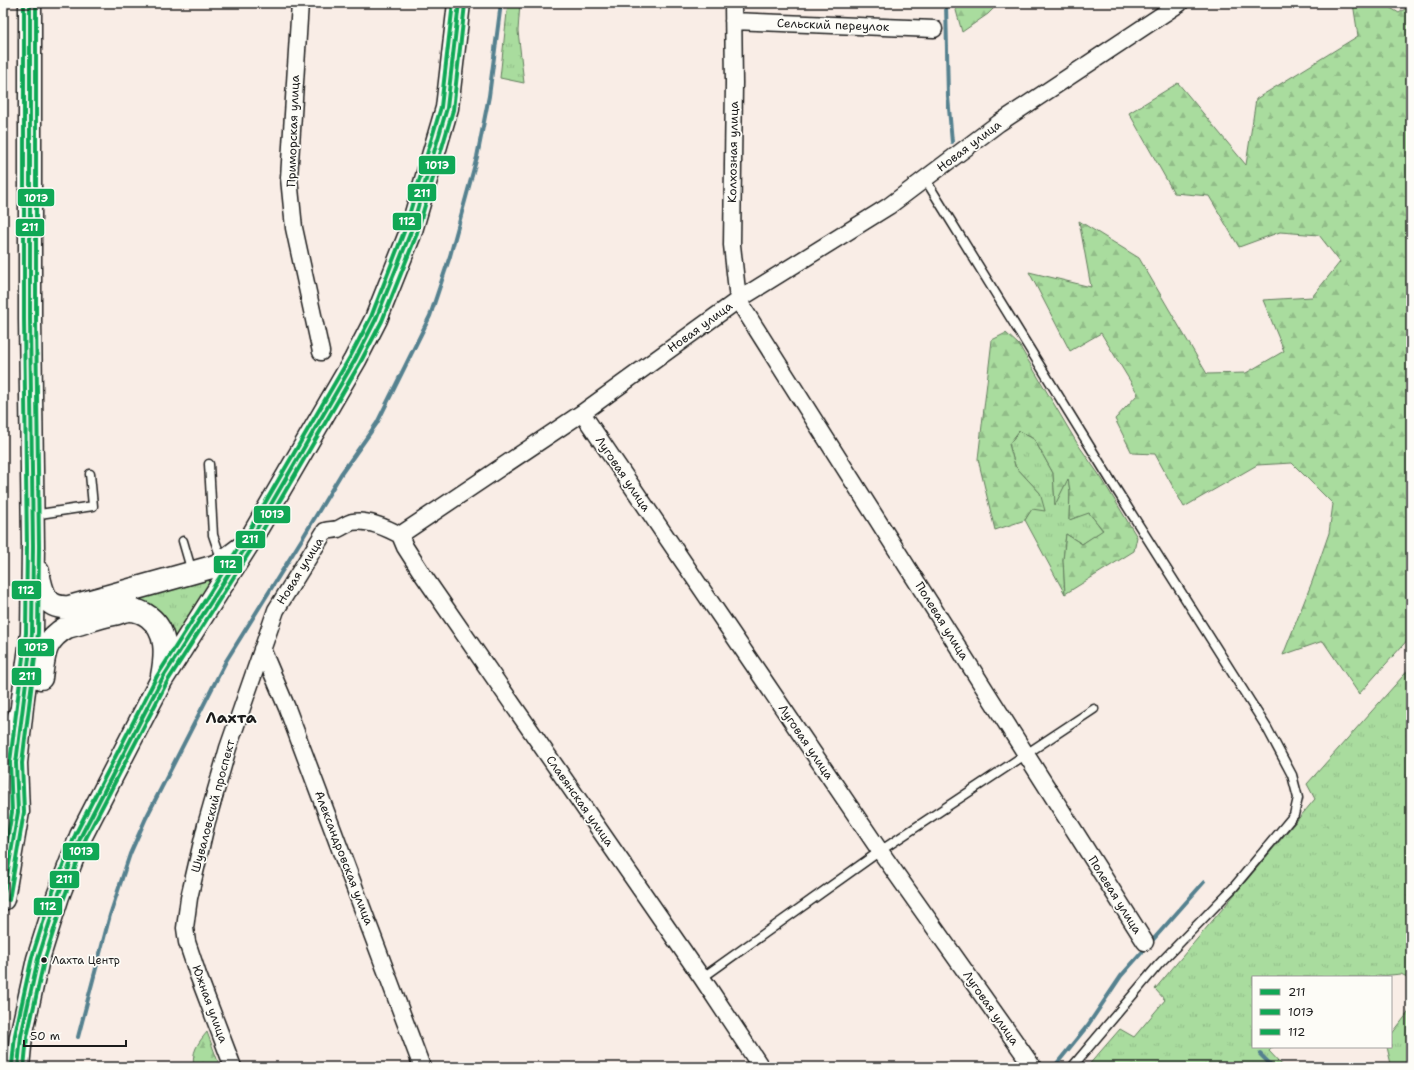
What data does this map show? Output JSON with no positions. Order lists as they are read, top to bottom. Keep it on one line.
{"streets":{"street":["Сельский переулок","Приморская улица","Новая улица","Колхозная улица","Луговая улица","Полевая улица","Славянская улица","Шуваловский проспект","Александровская улица","Южная улица"]},"crossings":[["Сельский переулок","Колхозная улица"],["Новая улица","Колхозная улица"],["Новая улица","Луговая улица"],["Новая улица","Полевая улица"],["Новая улица","Славянская улица"],["Новая улица","Шуваловский проспект"],["Новая улица","Александровская улица"],["Колхозная улица","Полевая улица"],["Шуваловский проспект","Александровская улица"],["Шуваловский проспект","Южная улица"]],"districts":["Лахта"],"places":["Лахта Центр"],"lines":["transit line 211","transit line 101Э","transit line 112"],"legend":["211","101Э","112"],"scale_bar":"50 m"}
